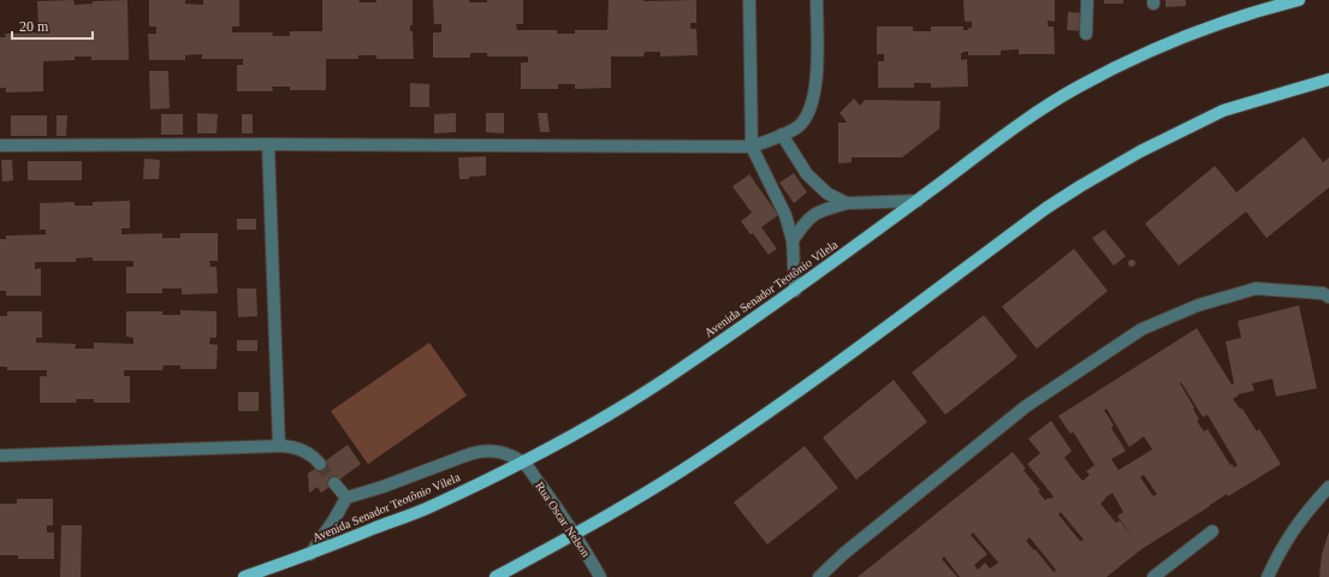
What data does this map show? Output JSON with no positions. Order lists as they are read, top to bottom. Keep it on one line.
{"streets":{"main road":["Avenida Senador Teotônio Vilela"],"street":["Rua Oscar Nelson"]},"crossings":[["Avenida Senador Teotônio Vilela","Rua Oscar Nelson"]],"scale_bar":"20 m"}
